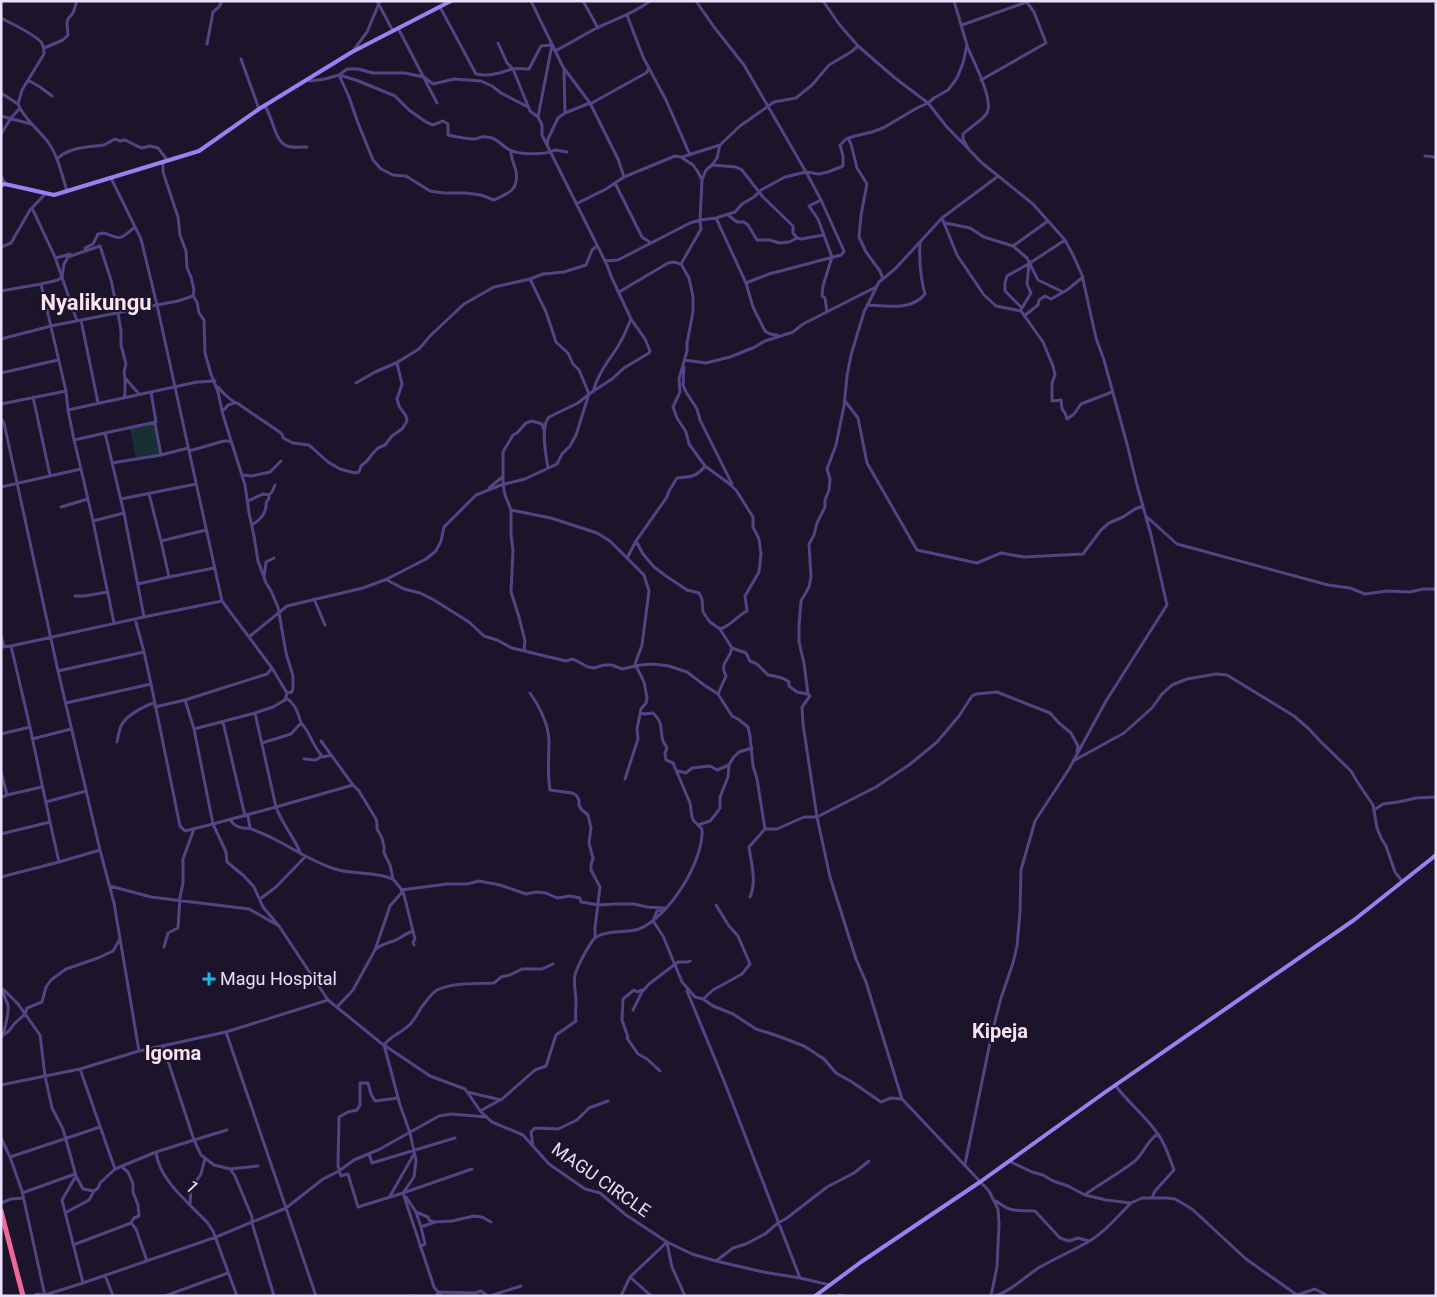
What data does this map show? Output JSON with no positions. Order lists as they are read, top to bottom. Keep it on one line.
{"streets":{"street":["MAGU CIRCLE","1"]},"districts":["Nyalikungu","Kipeja","Igoma"],"places":{"health":["Magu Hospital"]}}
